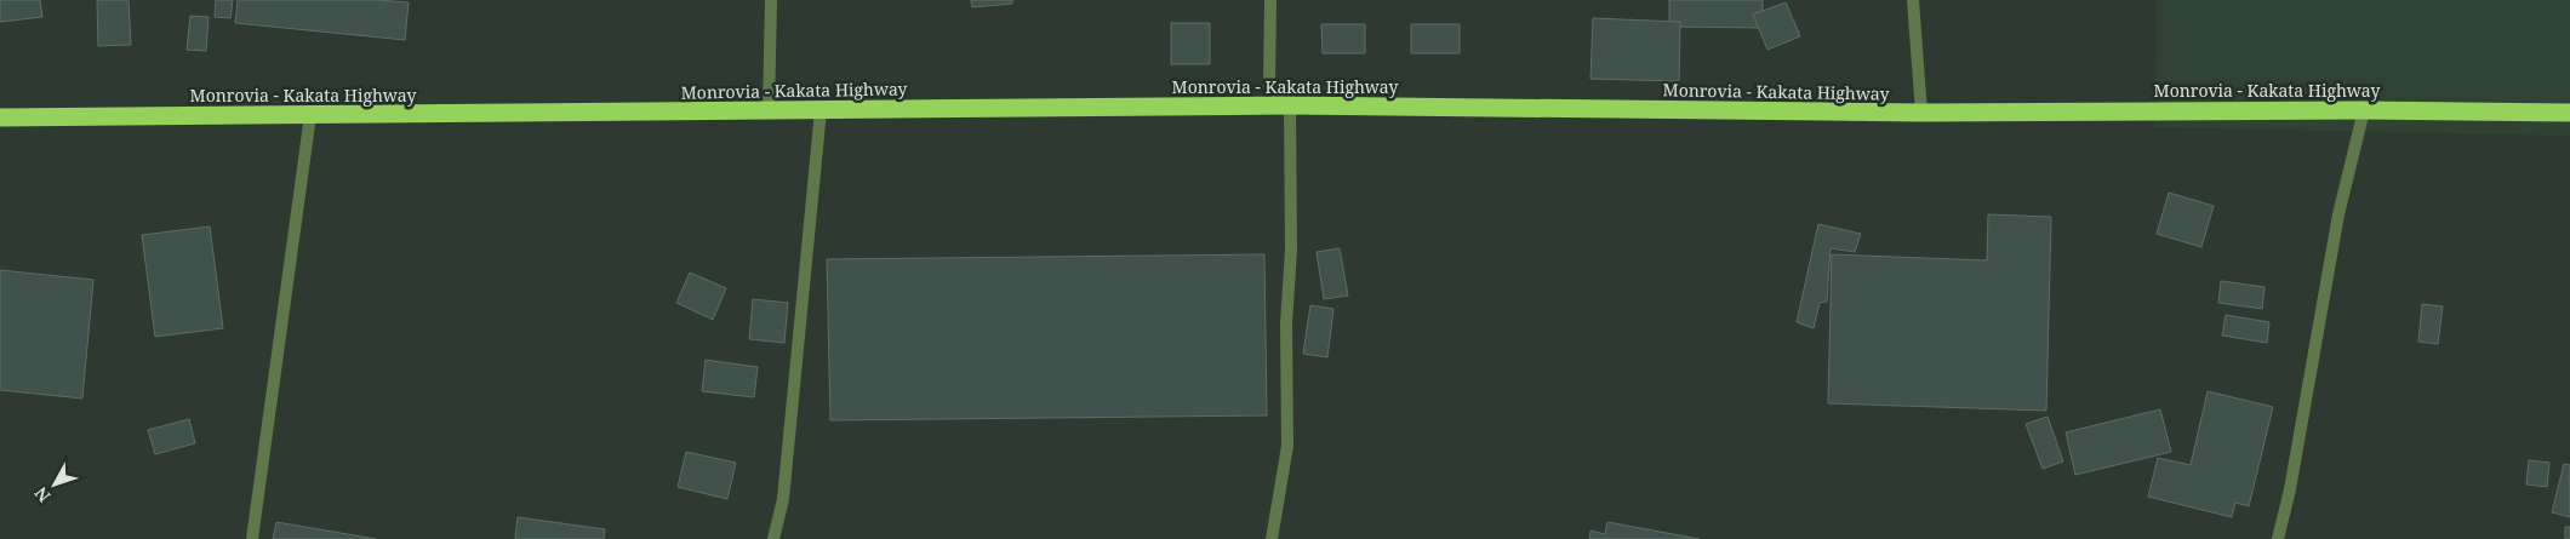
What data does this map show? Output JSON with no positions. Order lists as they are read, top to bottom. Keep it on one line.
{"streets":{"highway":["Monrovia - Kakata Highway"]},"north":"bottom left"}
